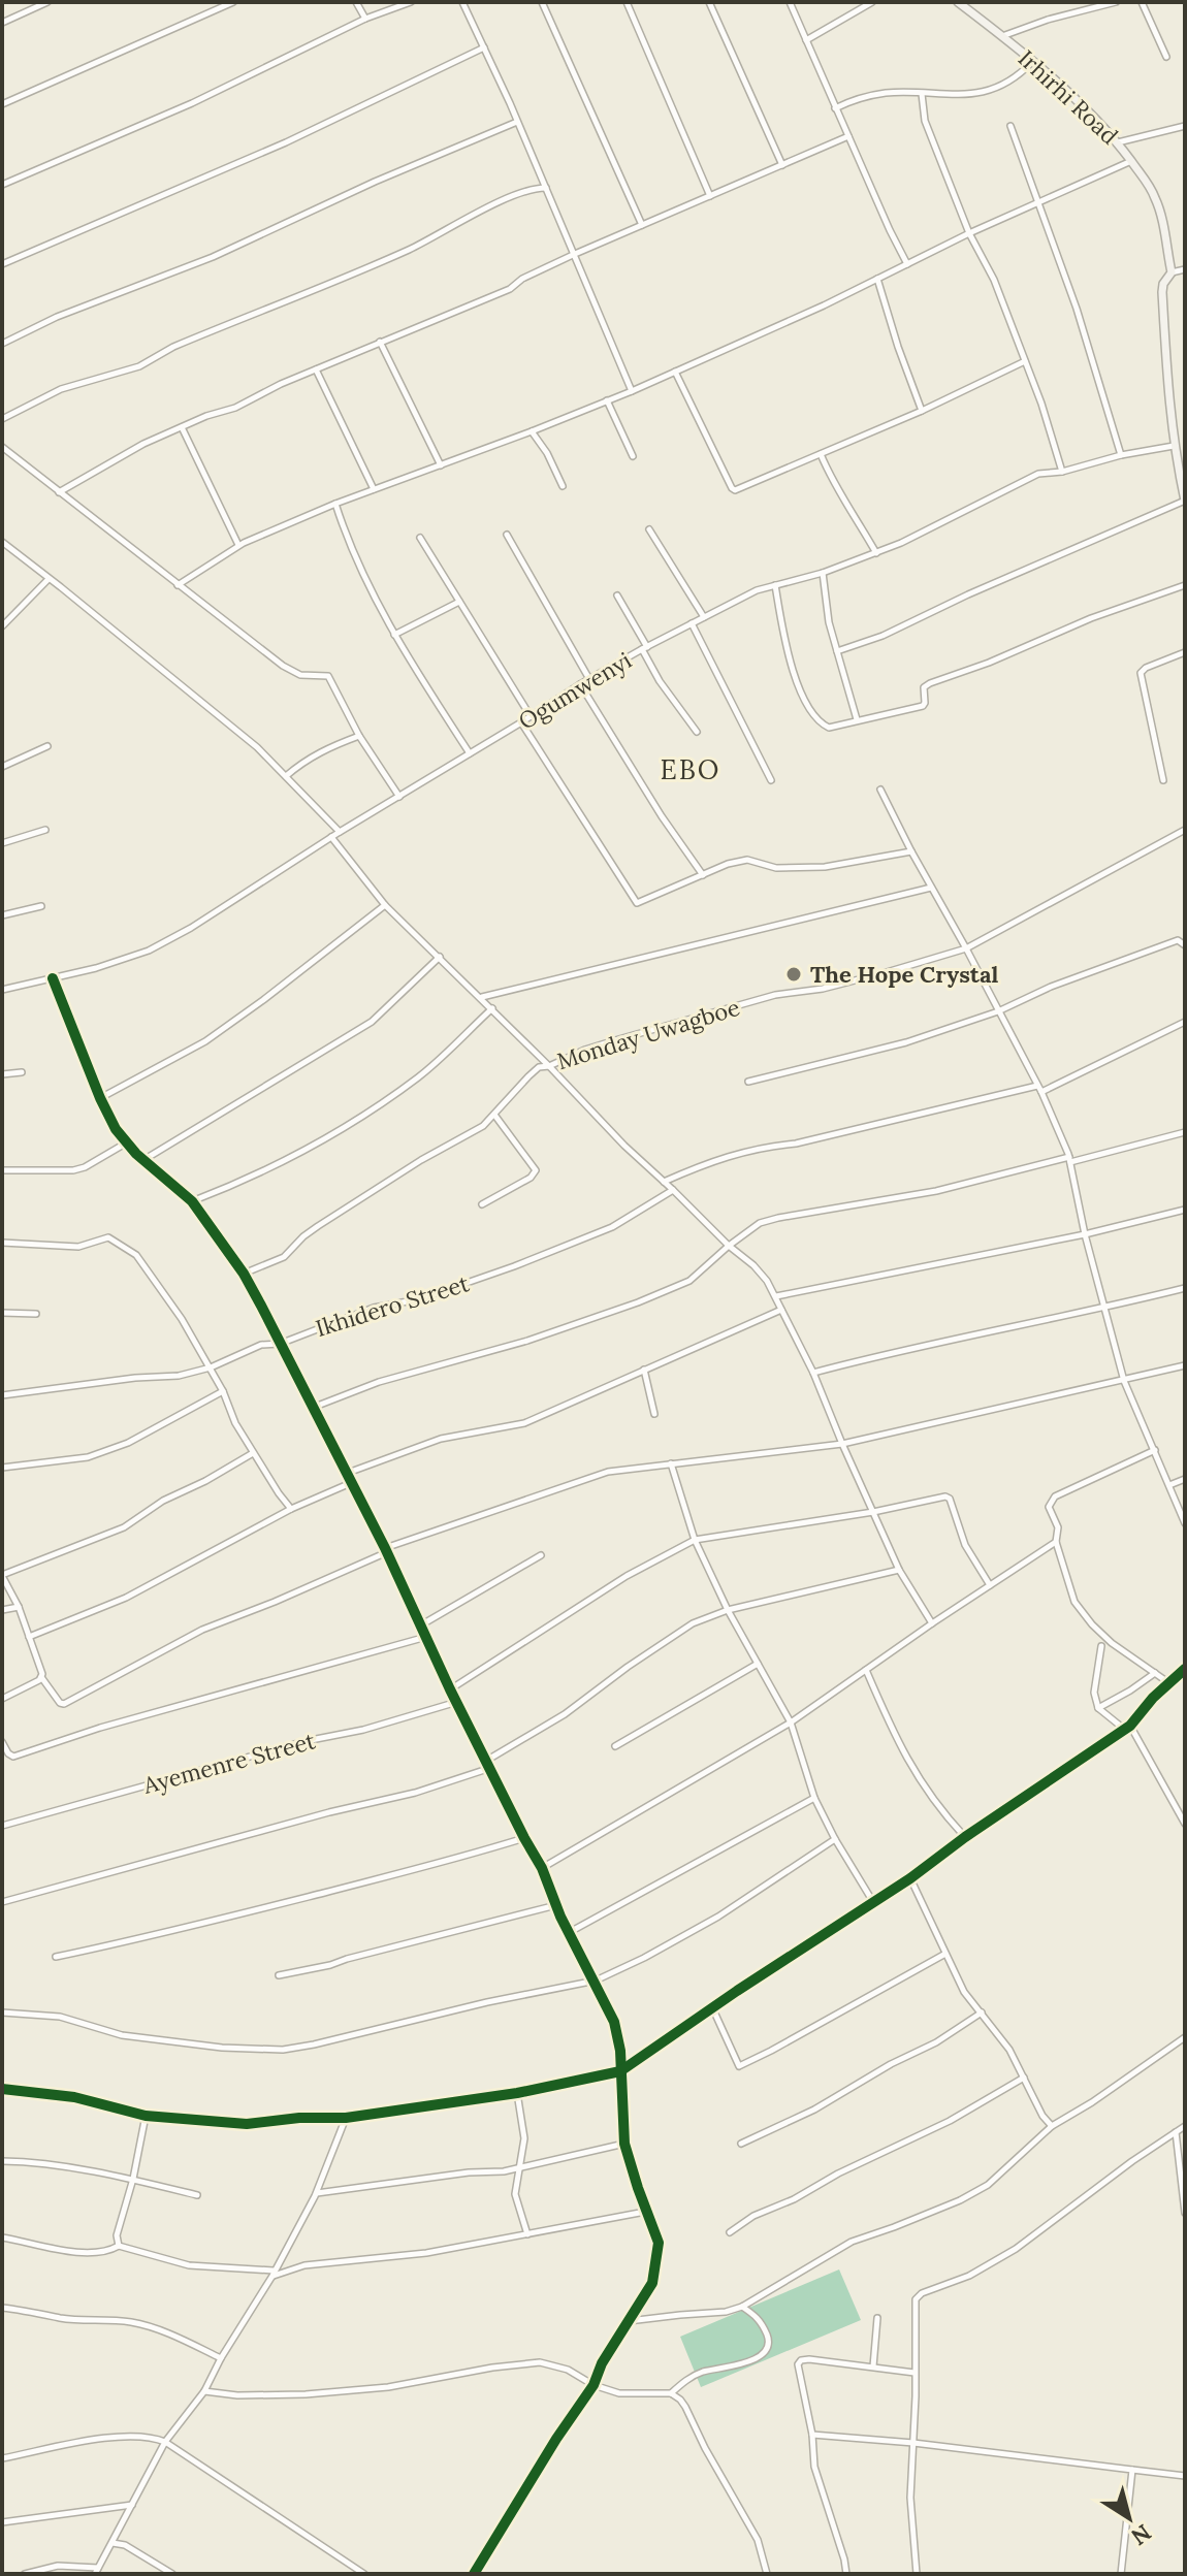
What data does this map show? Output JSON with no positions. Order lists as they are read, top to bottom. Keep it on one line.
{"streets":{"street":["Irhirhi Road","Ogumwenyi","Monday Uwagboe","Ikhidero Street","Ayemenre Street"]},"crossings":[["Irhirhi Road","Ogumwenyi"]],"districts":["EBO"],"places":["The Hope Crystal"],"north":"bottom right"}
